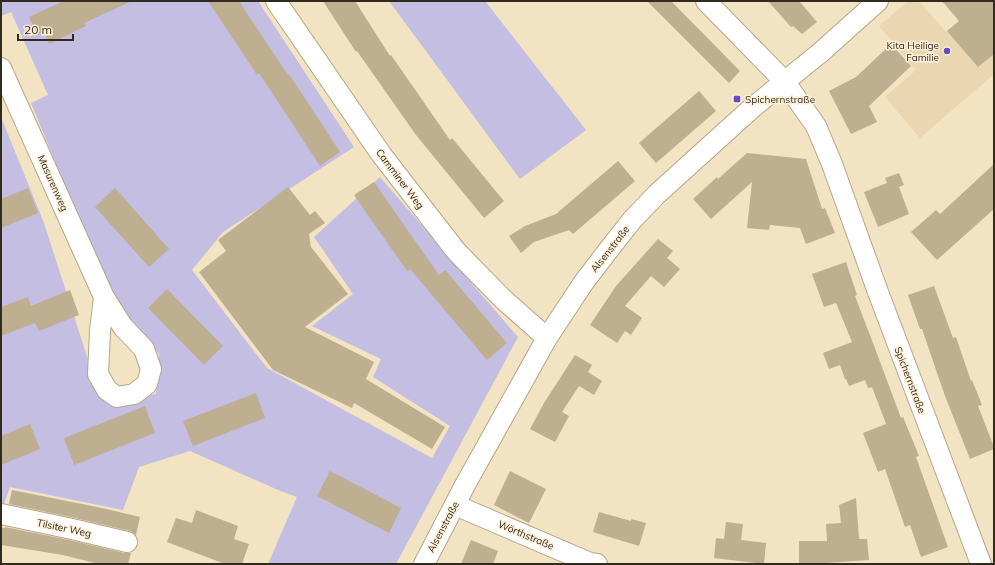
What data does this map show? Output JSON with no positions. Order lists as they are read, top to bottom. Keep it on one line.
{"streets":{"street":["Camminer Weg","Masurenweg","Alsenstraße","Spichernstraße","Tilsiter Weg","Wörthstraße"]},"crossings":[["Camminer Weg","Alsenstraße"],["Alsenstraße","Spichernstraße"],["Alsenstraße","Wörthstraße"]],"places":{"other":["Kita Heilige Familie"],"transit":["Spichernstraße"]},"scale_bar":"20 m"}
